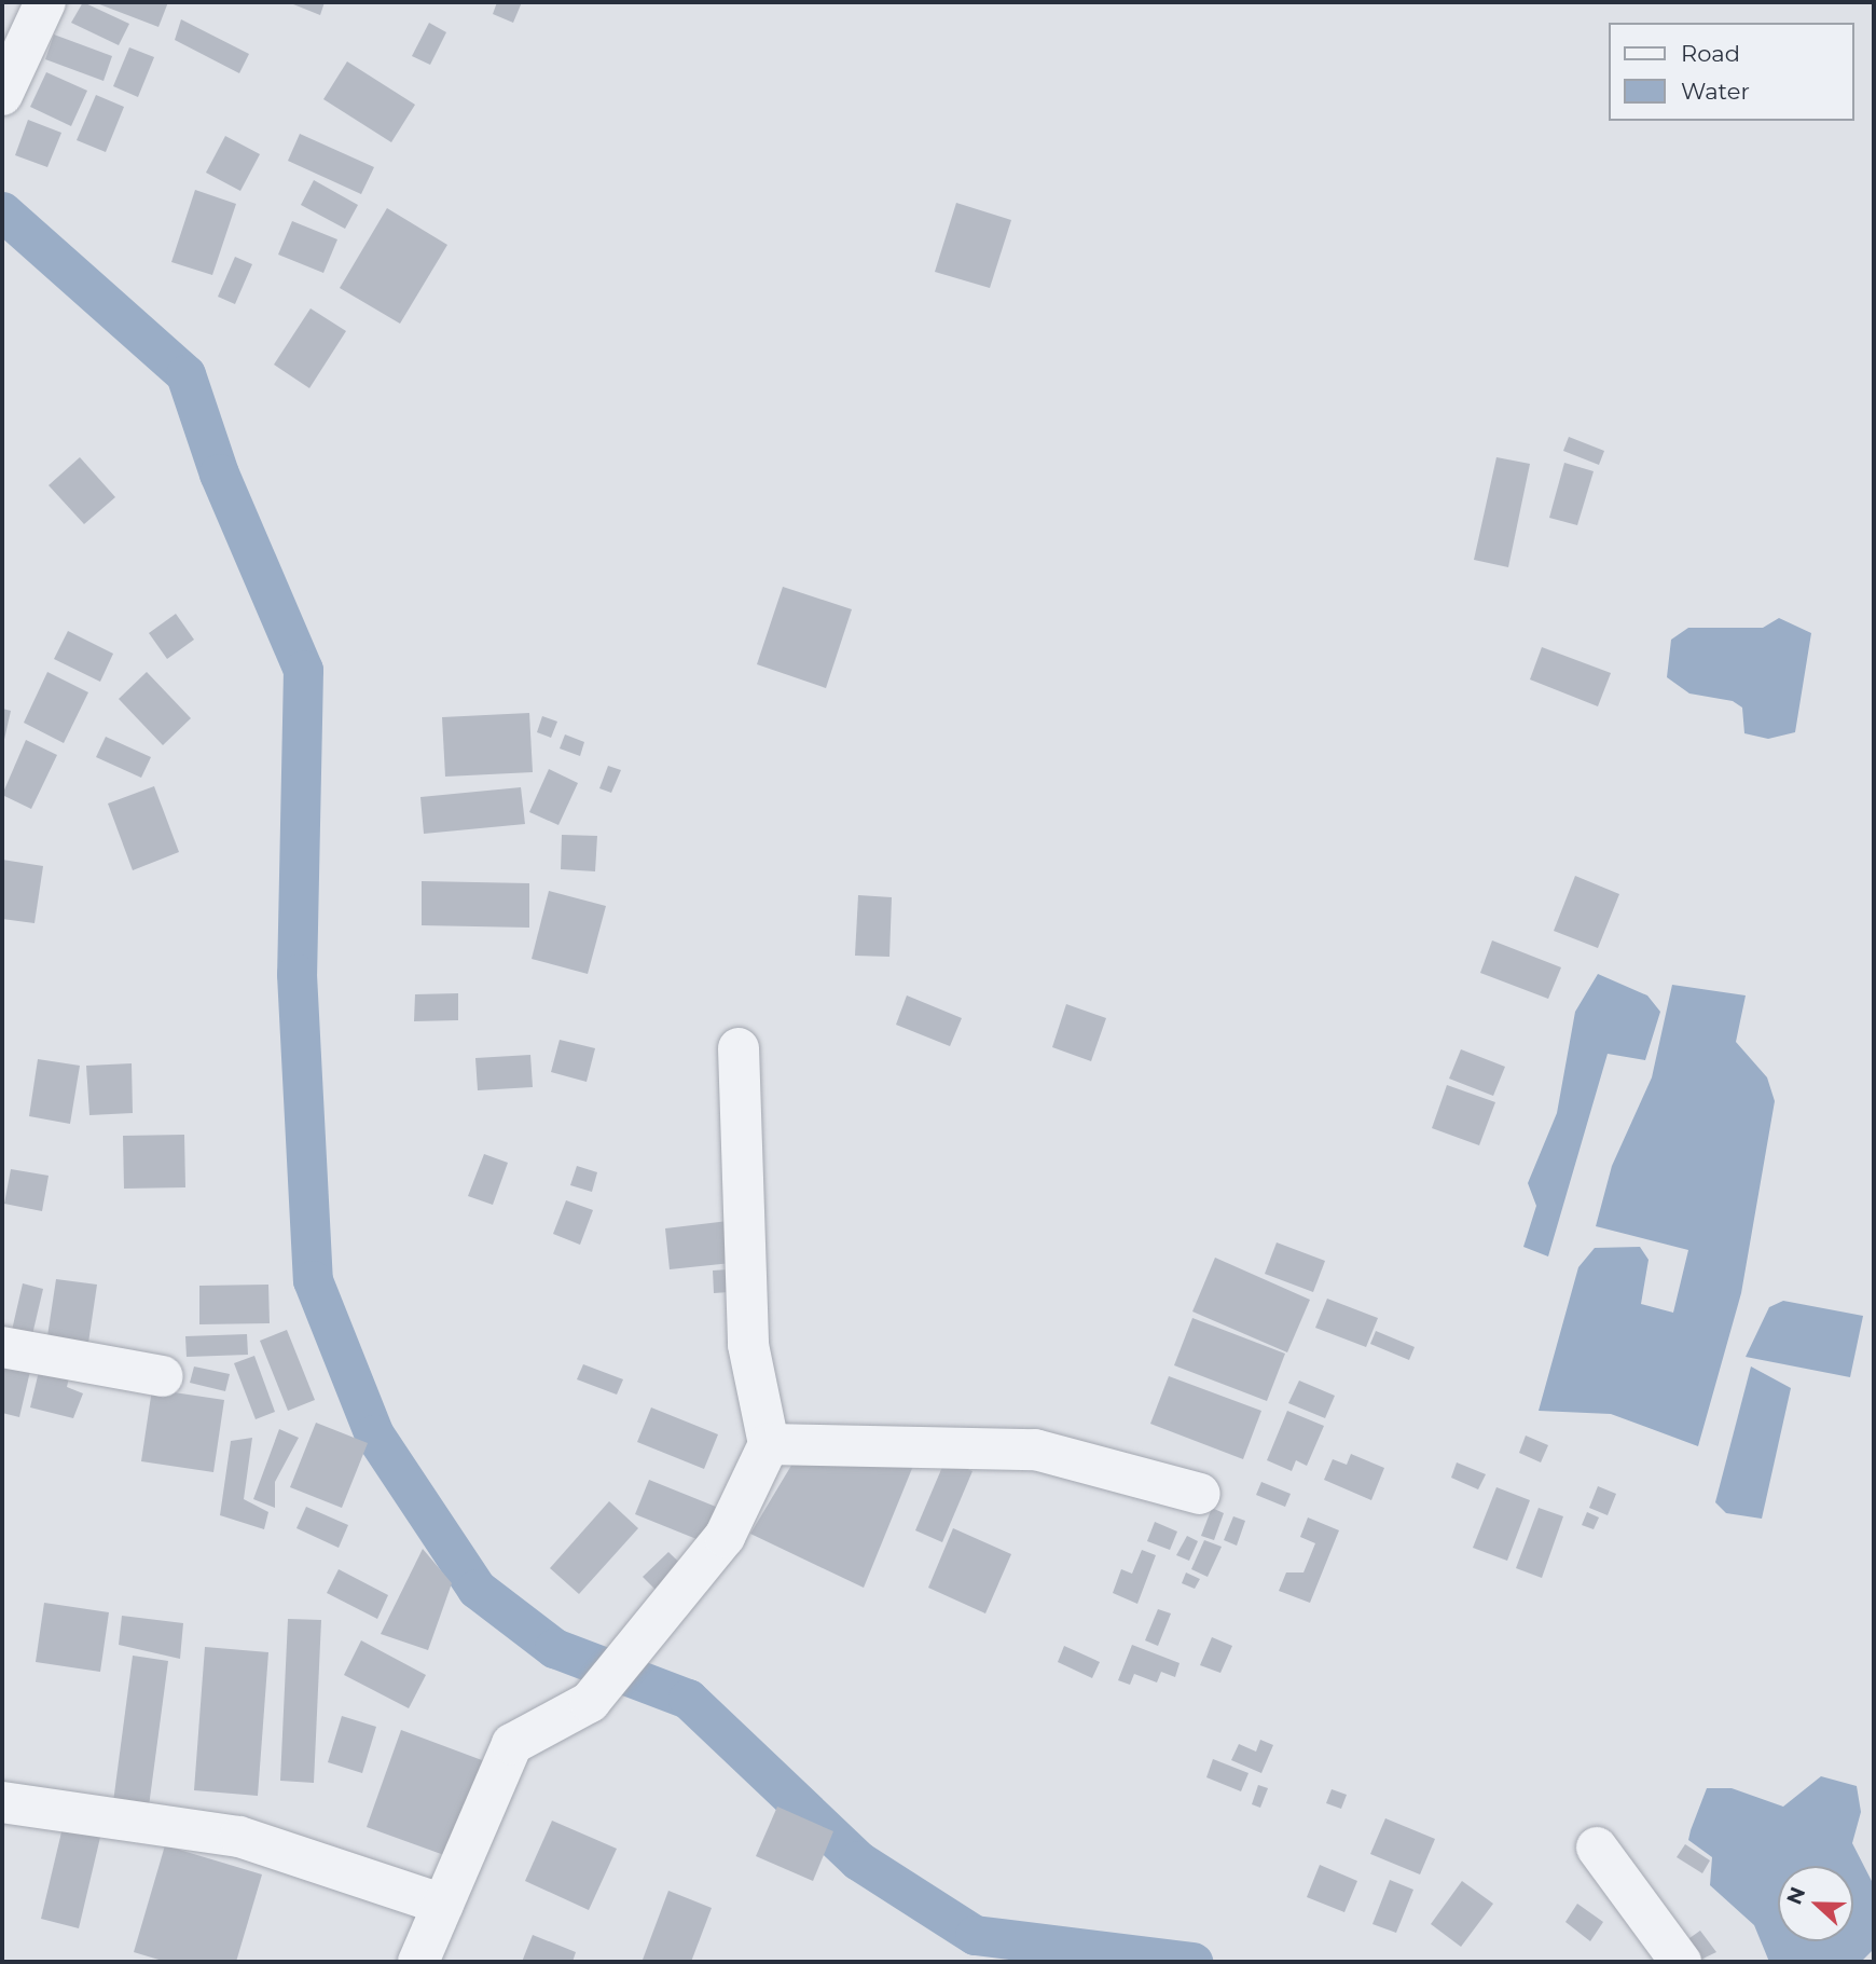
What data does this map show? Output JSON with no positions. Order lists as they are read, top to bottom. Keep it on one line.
{"legend":["Road","Water"],"north":"left"}
